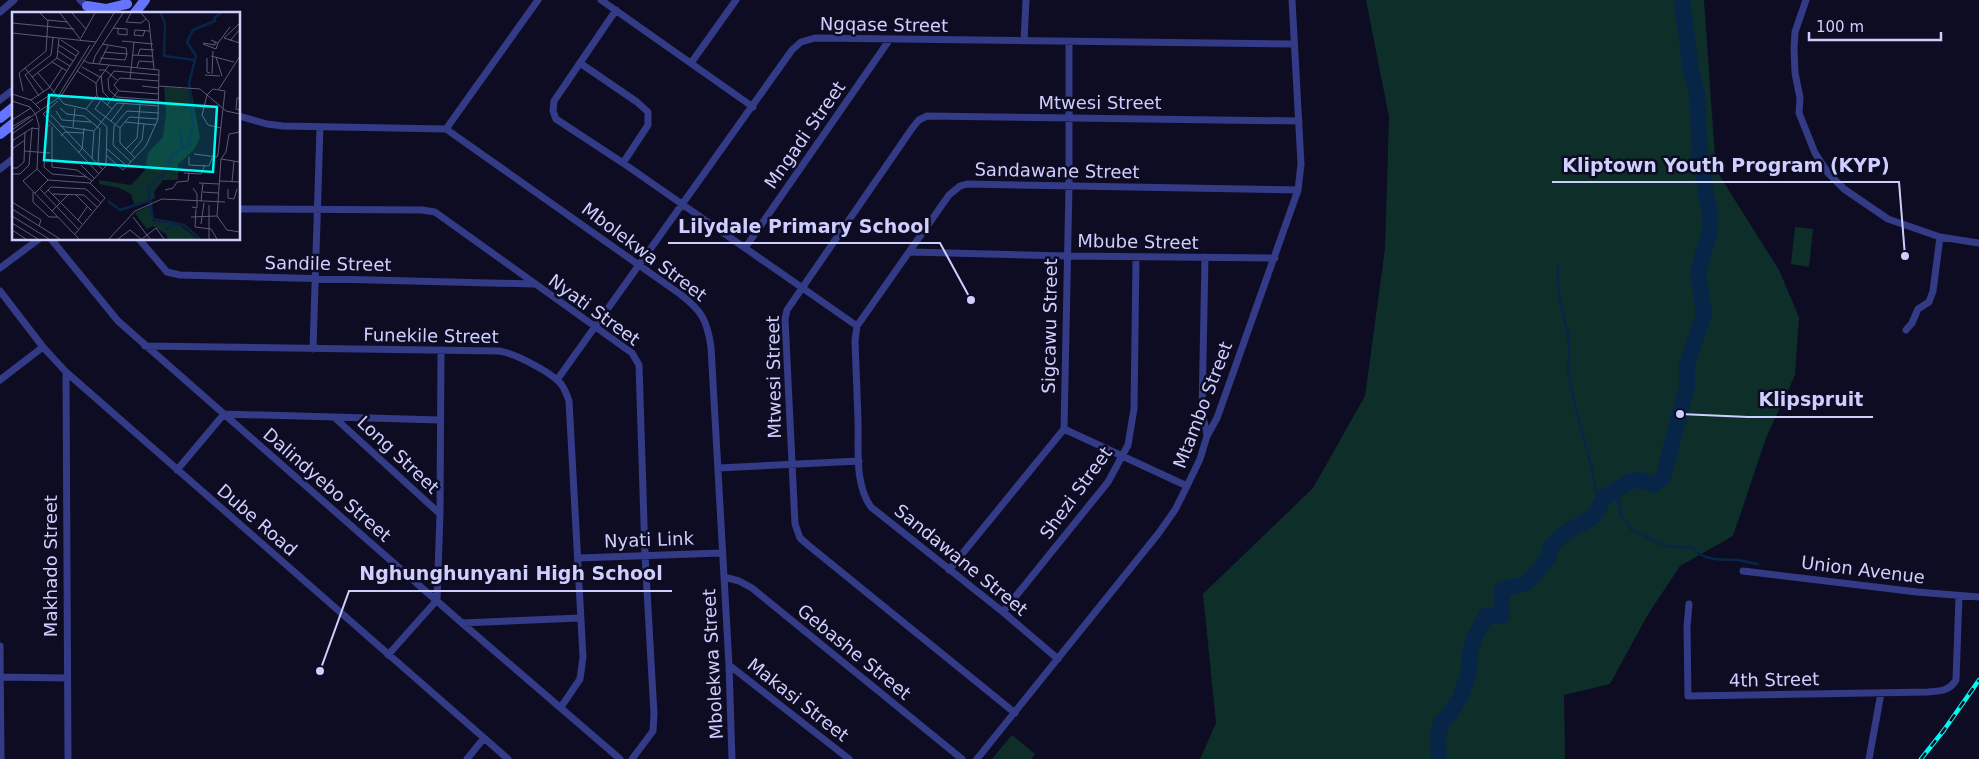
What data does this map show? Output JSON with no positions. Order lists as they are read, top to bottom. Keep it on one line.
{"streets":{"street":["Ngqase Street","Mtwesi Street","Mngadi Street","Sandawane Street","Mbube Street","Mbolekwa Street","Sandile Street","Nyati Street","Sigcawu Street","Funekile Street","Mtambo Street","Long Street","Dalindyebo Street","Shezi Street","Dube Road","Nyati Link","Makhado Street","Union Avenue","Gebashe Street","4th Street","Makasi Street"]},"crossings":[["Ngqase Street","Mngadi Street"],["Ngqase Street","Mbolekwa Street"],["Ngqase Street","Nyati Street"],["Ngqase Street","Sigcawu Street"],["Ngqase Street","Funekile Street"],["Ngqase Street","Mtambo Street"],["Mtwesi Street","Sigcawu Street"],["Mtwesi Street","Mtambo Street"],["Sandawane Street","Mbube Street"],["Sandawane Street","Sigcawu Street"],["Sandawane Street","Mtambo Street"],["Sandawane Street","Shezi Street"],["Mbube Street","Sigcawu Street"],["Mbube Street","Mtambo Street"],["Mbube Street","Shezi Street"],["Mbolekwa Street","Nyati Link"],["Mbolekwa Street","Gebashe Street"],["Mbolekwa Street","Makasi Street"],["Sandile Street","Nyati Street"],["Nyati Street","Nyati Link"],["Funekile Street","Long Street"],["Funekile Street","Dalindyebo Street"],["Long Street","Dalindyebo Street"],["Dube Road","Makhado Street"],["Union Avenue","4th Street"]],"places":["Kliptown Youth Program (KYP)","Lilydale Primary School","Klipspruit","Nghunghunyani High School"],"scale_bar":"100 m"}
